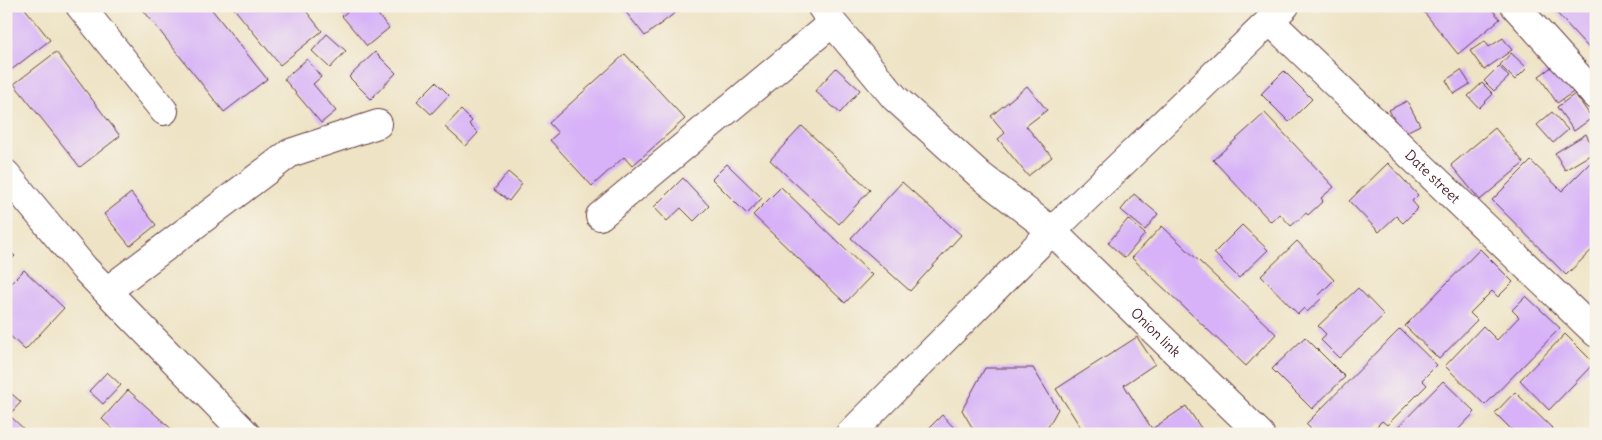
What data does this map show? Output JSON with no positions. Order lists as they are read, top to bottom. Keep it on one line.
{"streets":{"street":["Date street","Onion link"]}}
